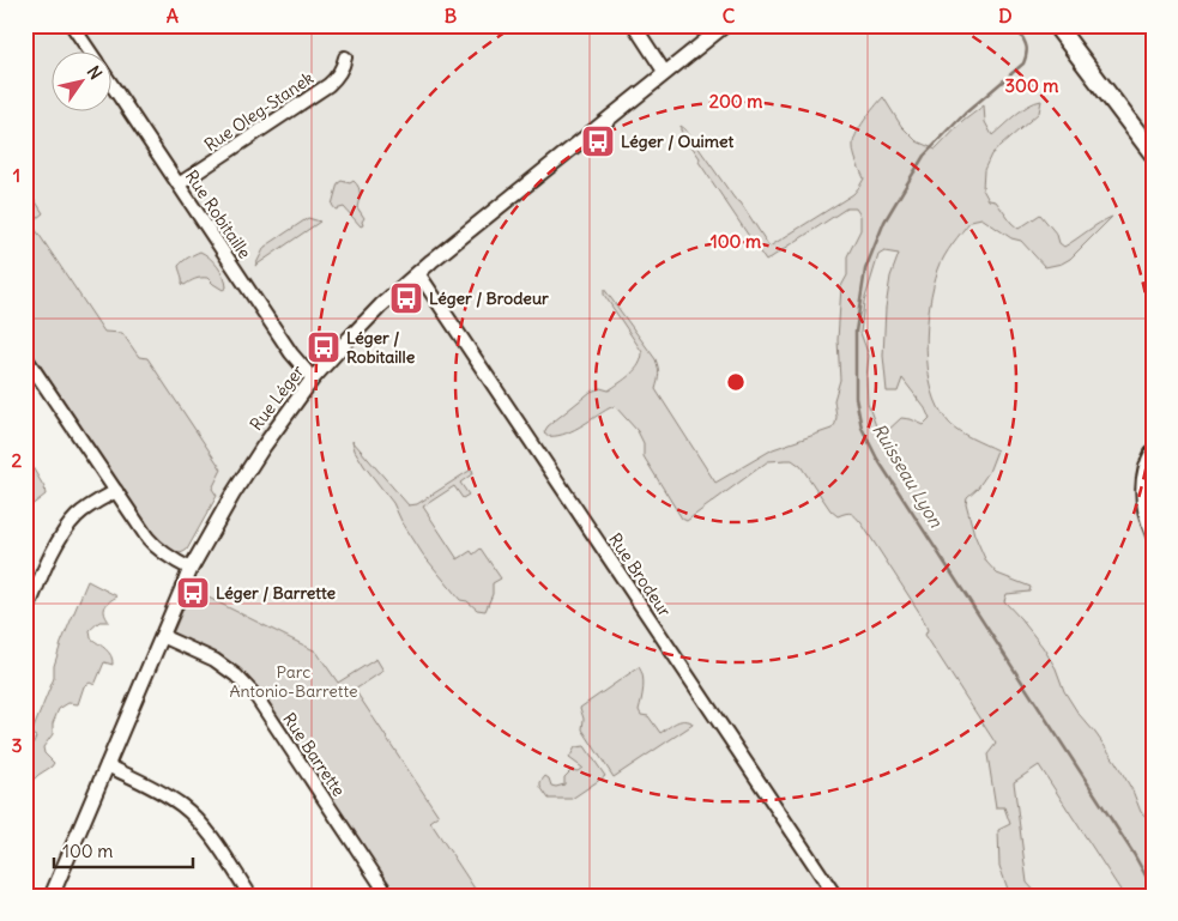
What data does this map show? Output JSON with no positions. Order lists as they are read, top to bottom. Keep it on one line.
{"streets":{"street":["Rue Oleg-Stanek","Rue Robitaille","Rue Léger","Rue Brodeur","Rue Barrette"]},"crossings":[["Rue Oleg-Stanek","Rue Robitaille"],["Rue Robitaille","Rue Léger"],["Rue Léger","Rue Brodeur"],["Rue Léger","Rue Barrette"]],"water":["Ruisseau Lyon"],"parks":["Parc Antonio-Barrette"],"places":{"bus stop":["Léger / Ouimet","Léger / Brodeur","Léger / Robitaille","Léger / Barrette"]},"scale_bar":"100 m","north":"top right","grid":{"columns":["A","B","C","D"],"rows":["1","2","3"]},"rings":["300 m","200 m","100 m"]}
